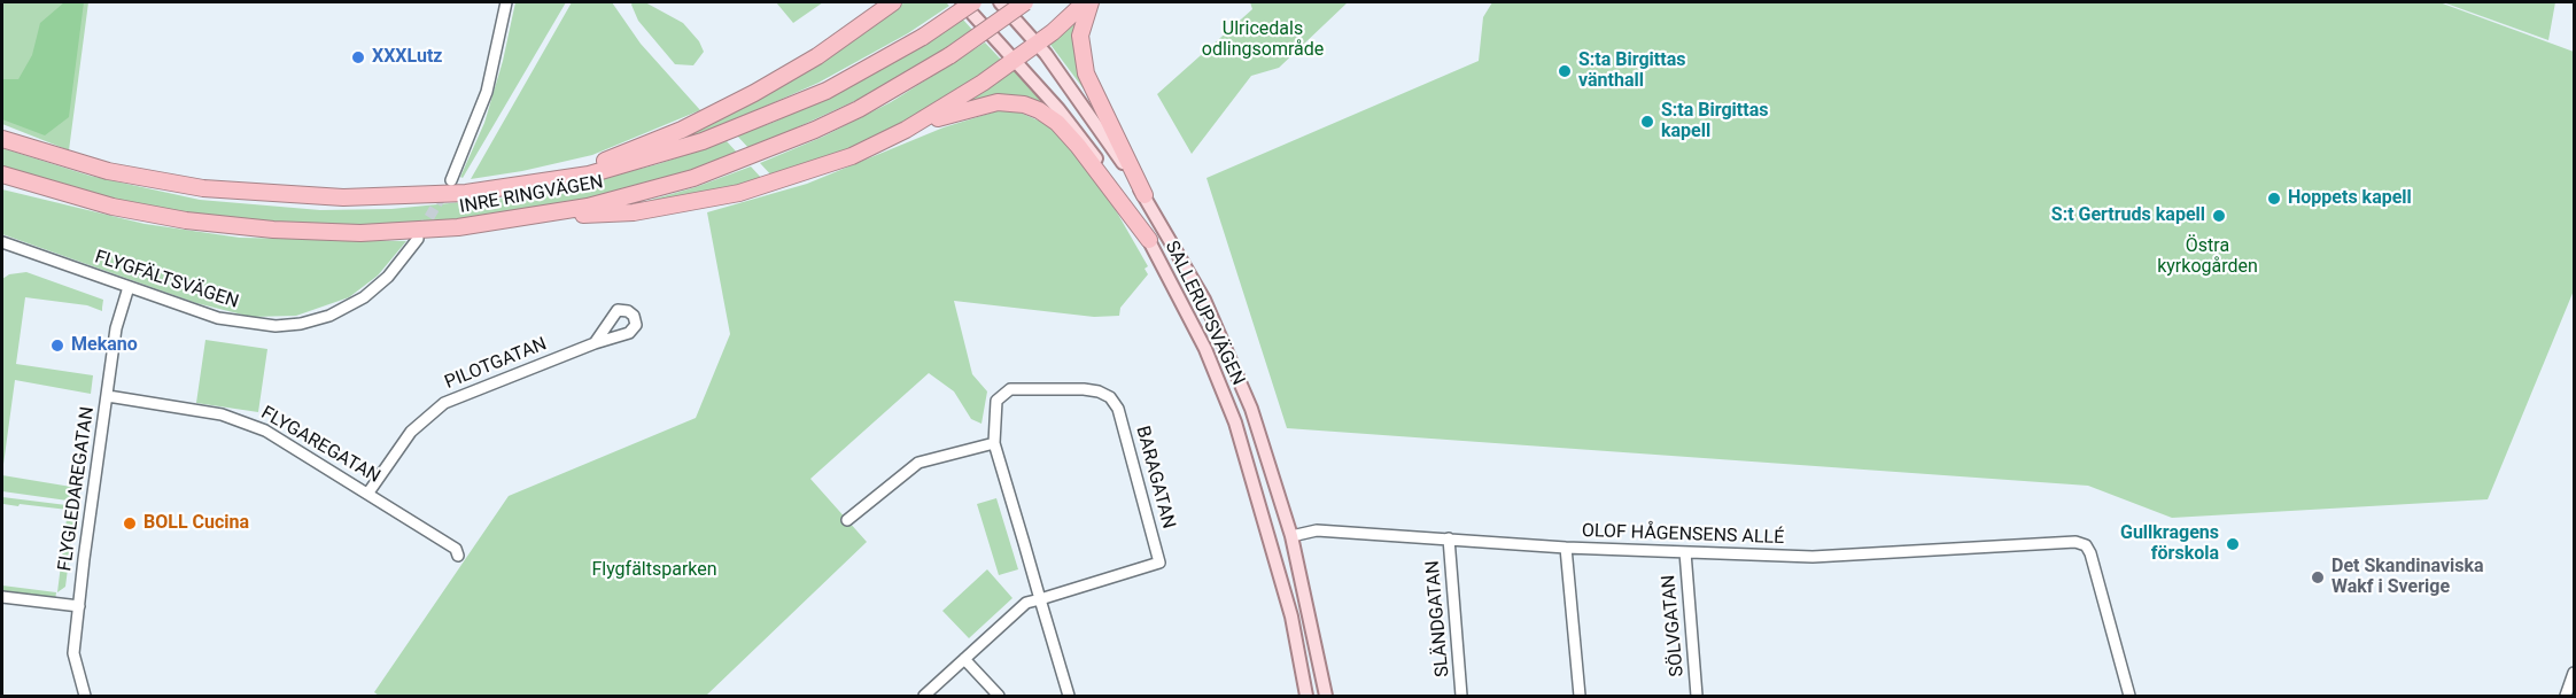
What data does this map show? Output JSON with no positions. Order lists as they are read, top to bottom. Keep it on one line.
{"streets":{"highway":["INRE RINGVÄGEN"],"main road":["SALLERUPSVÄGEN"],"street":["FLYGFÄLTSVÄGEN","PILOTGATAN","FLYGAREGATAN","BARAGATAN","FLYGLEDAREGATAN","OLOF HÅGENSENS ALLÉ","SLÄNDGATAN","SÖLVGATAN"]},"crossings":[["FLYGFÄLTSVÄGEN","FLYGLEDAREGATAN"],["SALLERUPSVÄGEN","OLOF HÅGENSENS ALLÉ"],["PILOTGATAN","FLYGAREGATAN"],["FLYGAREGATAN","FLYGLEDAREGATAN"],["OLOF HÅGENSENS ALLÉ","SLÄNDGATAN"],["OLOF HÅGENSENS ALLÉ","SÖLVGATAN"]],"parks":["Ulricedals odlingsområde","Östra kyrkogården","Flygfältsparken"],"places":["XXXLutz","S:ta Birgittas vänthall","S:ta Birgittas kapell","Hoppets kapell","S:t Gertruds kapell","Mekano","BOLL Cucina","Gullkragens förskola","Det Skandinaviska Wakf i Sverige"]}
